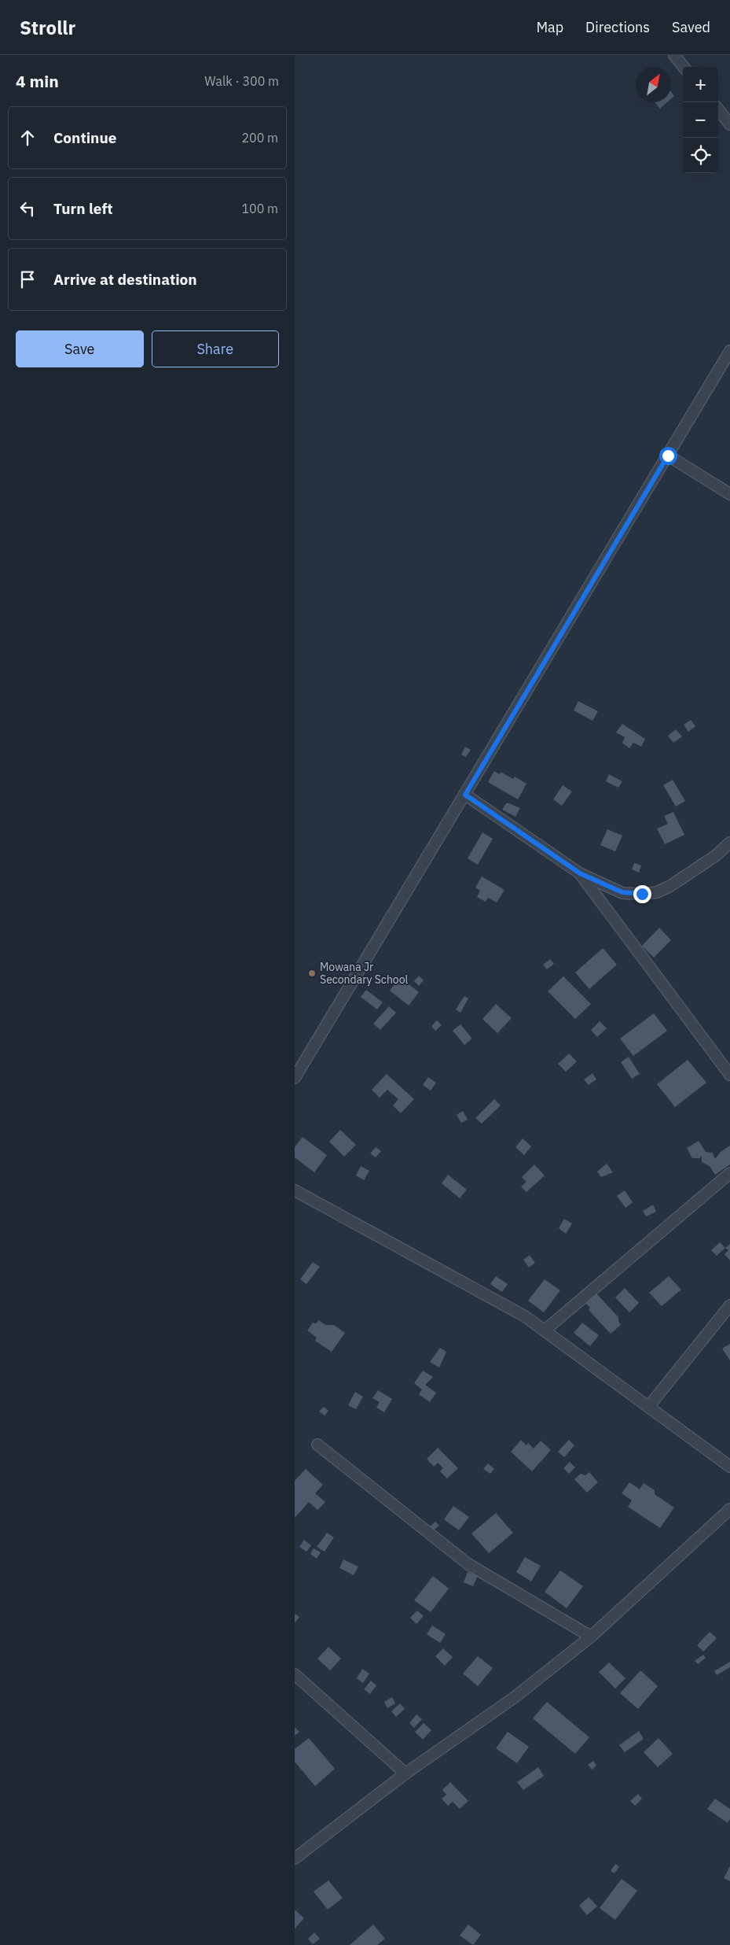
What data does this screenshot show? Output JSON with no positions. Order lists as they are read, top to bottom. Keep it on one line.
{"places":["Mowana Jr Secondary School"],"north":"top right","page":{"header":"Strollr","nav":["Map","Directions","Saved"],"heading":["4 min","Walk · 300 m"],"map_buttons":["+","−"],"list":[["Continue","200 m"],["Turn left","100 m"],"Arrive at destination"],"buttons":["Save","Share"]}}
